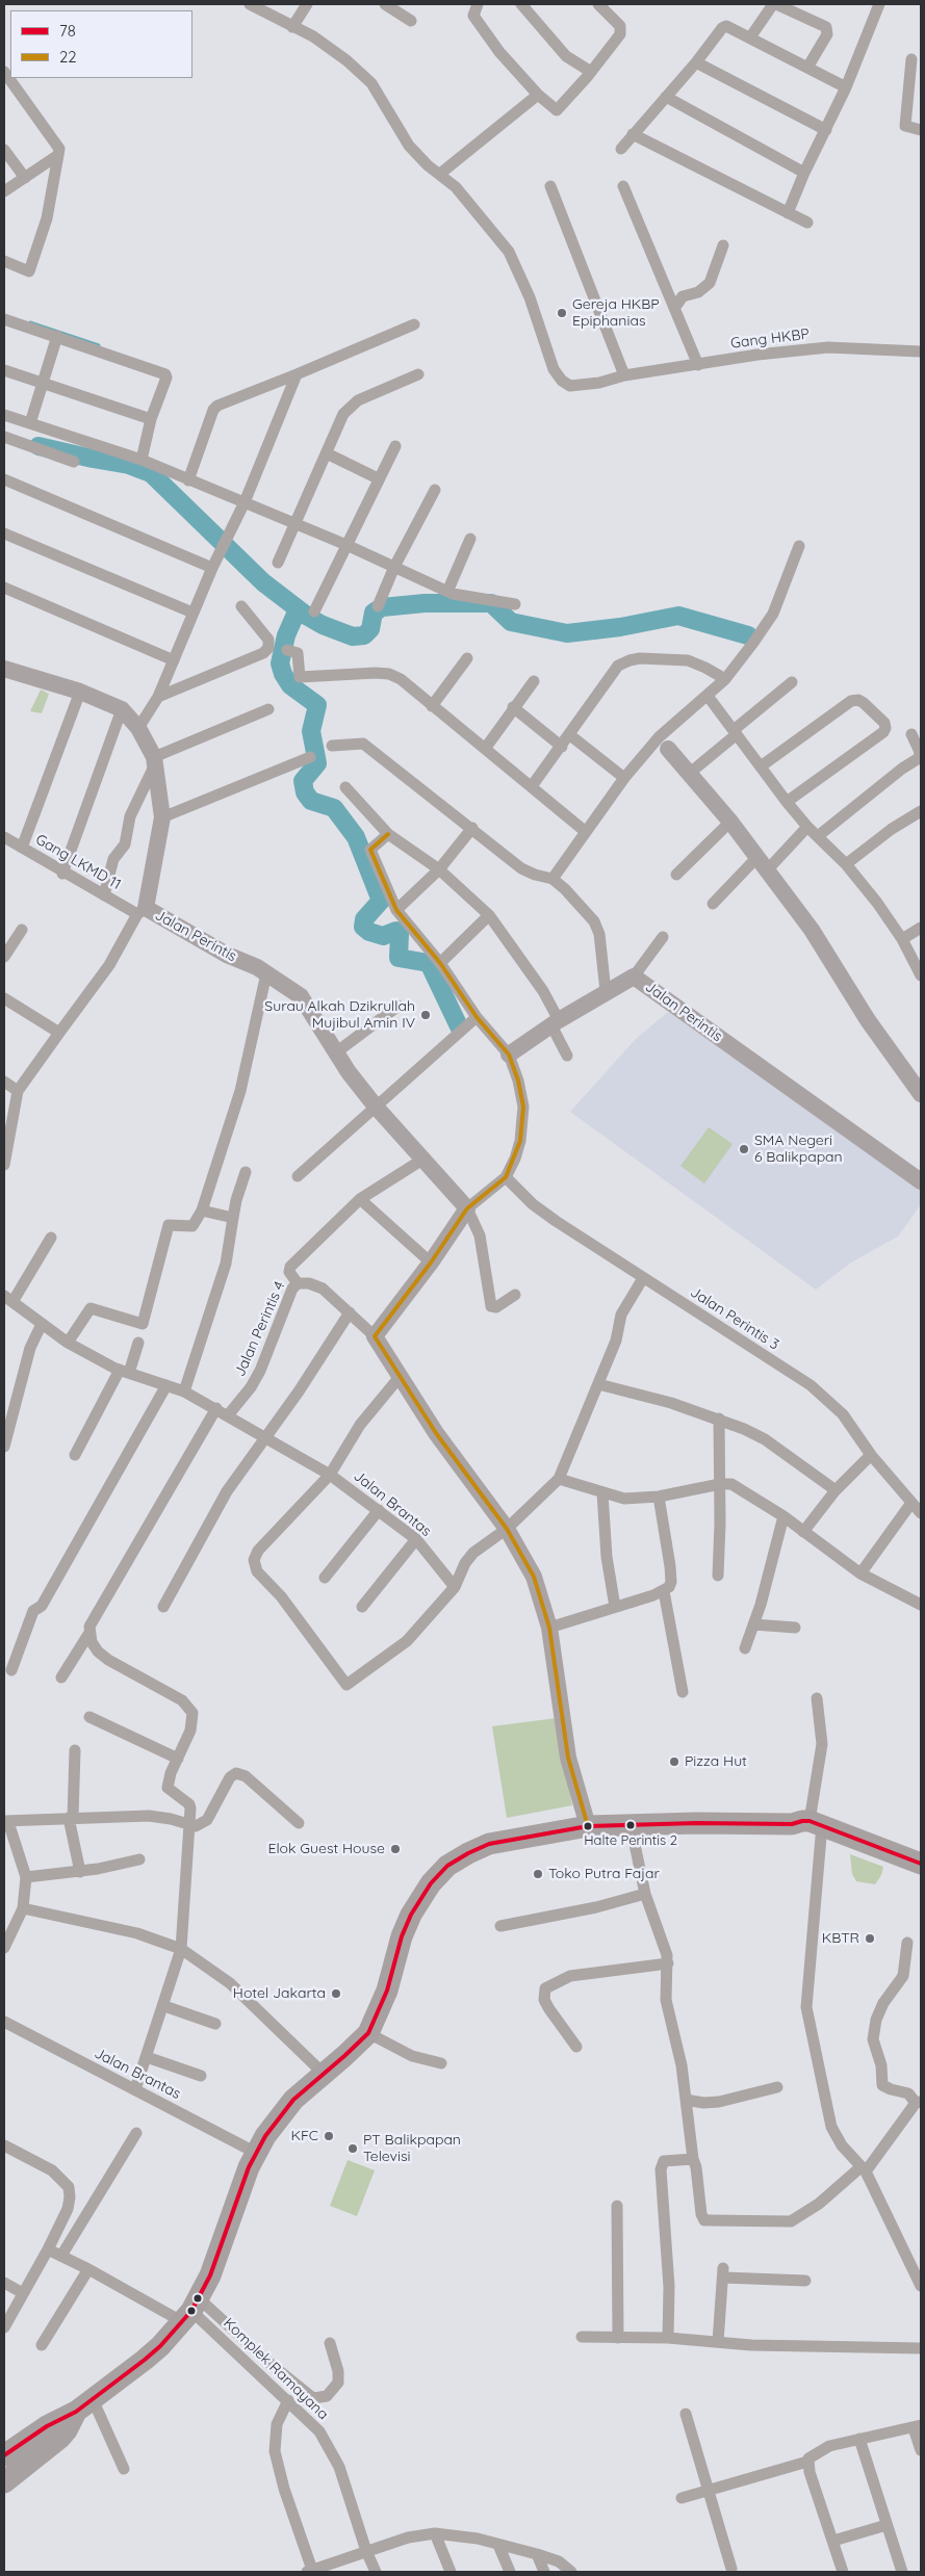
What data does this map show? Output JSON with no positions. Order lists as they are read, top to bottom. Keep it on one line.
{"streets":{"street":["Gang HKBP","Gang LKMD 11","Jalan Perintis","Jalan Perintis 3","Jalan Perintis 4","Jalan Brantas","Komplek Ramayana"]},"crossings":[["Gang LKMD 11","Jalan Perintis"],["Jalan Perintis 4","Jalan Brantas"]],"places":["Gereja HKBP Epiphanias","Surau Alkah Dzikrullah Mujibul Amin IV","SMA Negeri 6 Balikpapan","Pizza Hut","Halte Perintis 2","Elok Guest House","Toko Putra Fajar","KBTR","Hotel Jakarta","KFC","PT Balikpapan Televisi"],"lines":["transit line 22","transit line 78"],"legend":["78","22"]}
